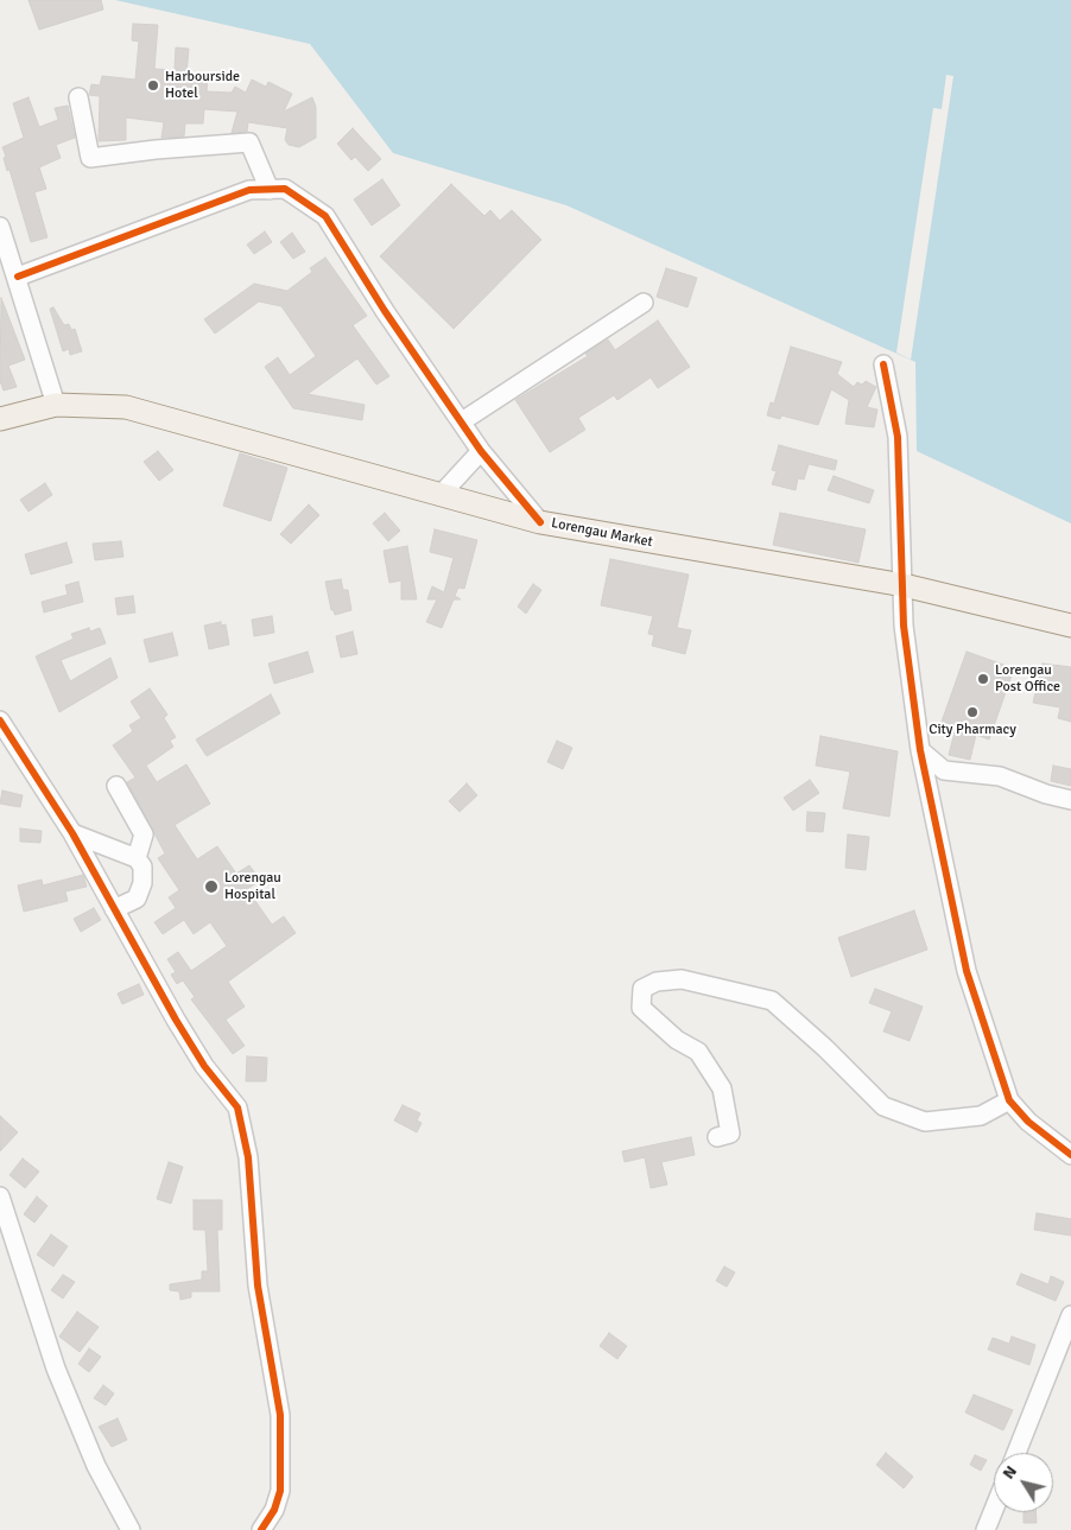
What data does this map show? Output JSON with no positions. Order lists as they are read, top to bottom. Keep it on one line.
{"streets":{"main road":["Lorengau Market"]},"places":["Harbourside Hotel","Lorengau Post Office","City Pharmacy","Lorengau Hospital"],"north":"top left"}
